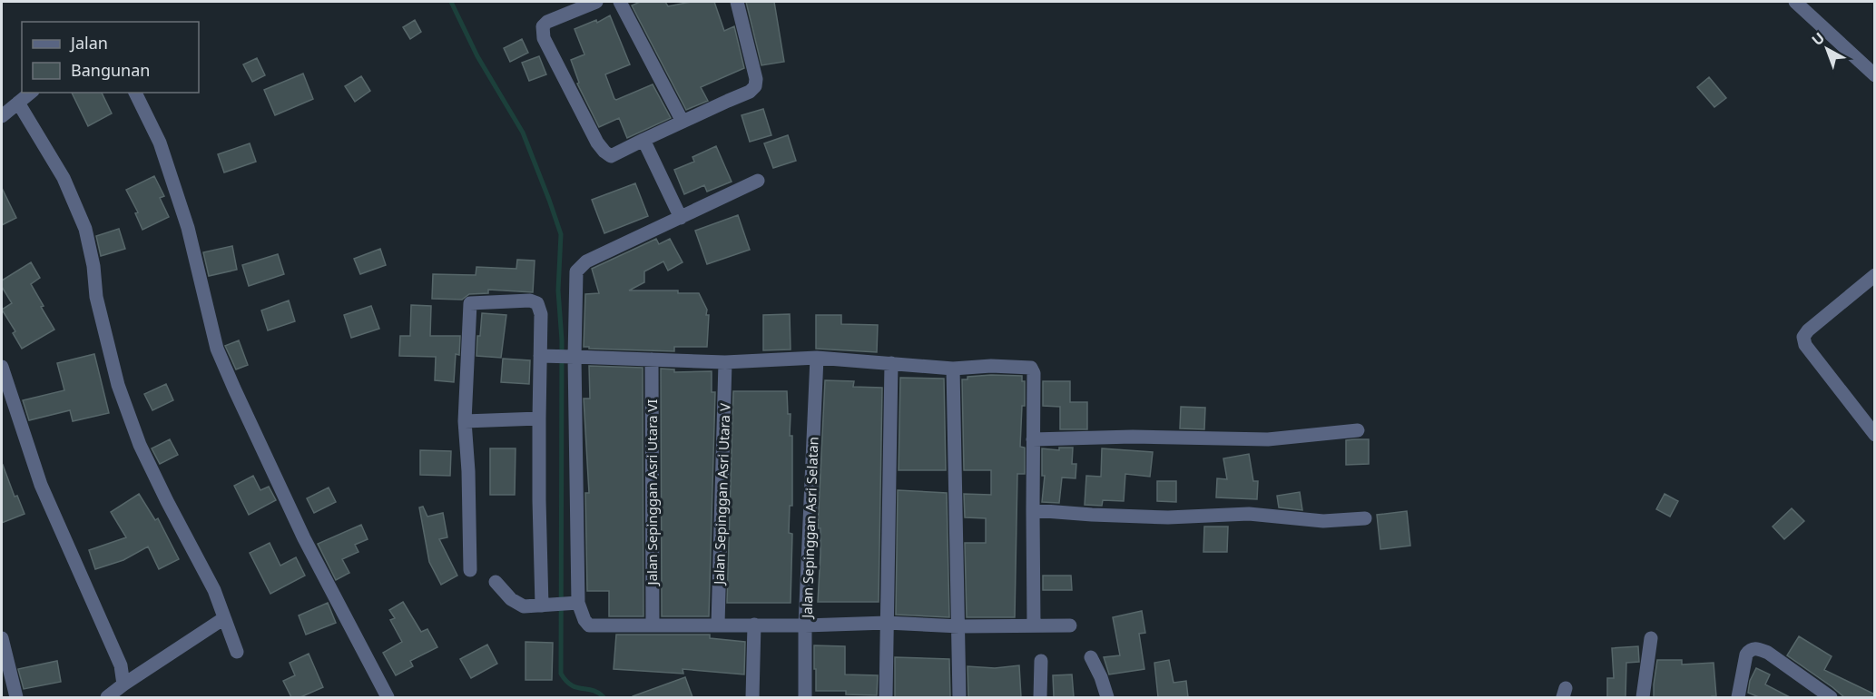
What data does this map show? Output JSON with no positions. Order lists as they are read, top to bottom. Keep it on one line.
{"streets":{"street":["Jalan Sepinggan Asri Utara VI","Jalan Sepinggan Asri Utara V","Jalan Sepinggan Asri Selatan"]},"legend":["Jalan","Bangunan"],"north":"top left"}
